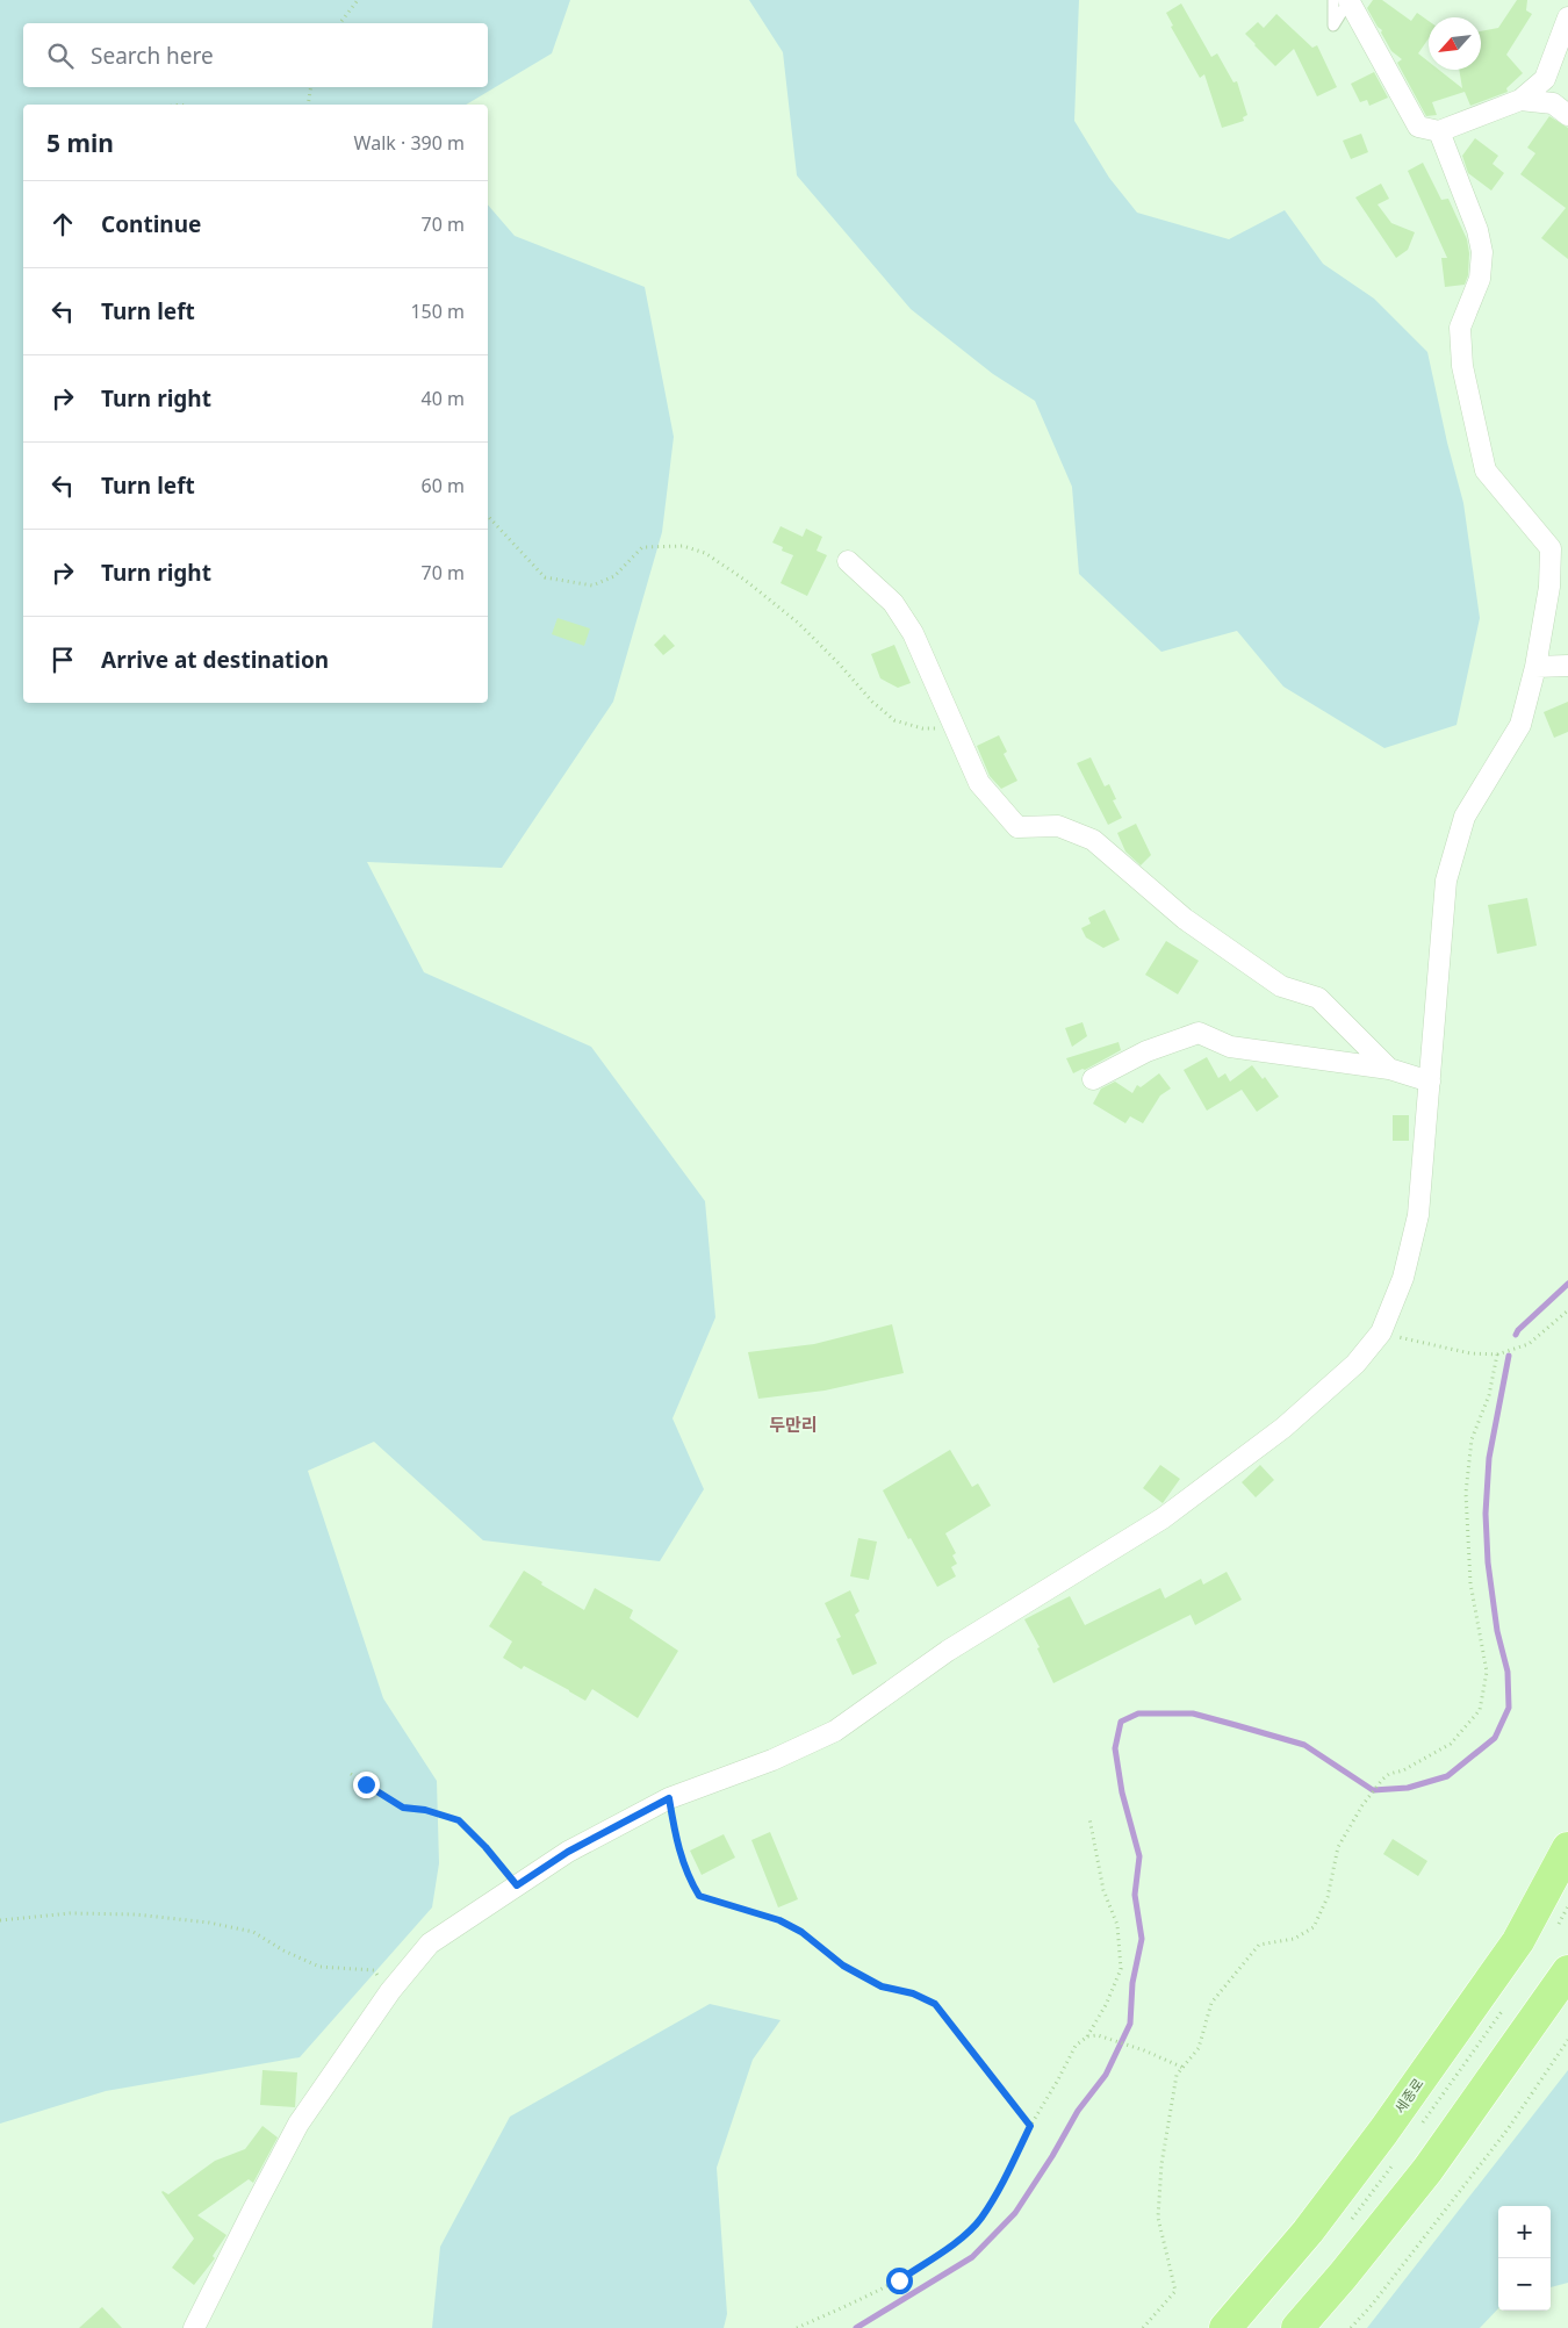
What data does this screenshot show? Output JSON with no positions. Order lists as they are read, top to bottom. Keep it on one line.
{"streets":{"highway":["세종로"]},"districts":["두만리"],"north":"bottom left","page":{"search":"Search here","heading":["5 min","Walk · 390 m"],"list":[["Continue","70 m"],["Turn left","150 m"],["Turn right","40 m"],["Turn left","60 m"],["Turn right","70 m"],"Arrive at destination"],"map_buttons":["+","−"]}}
